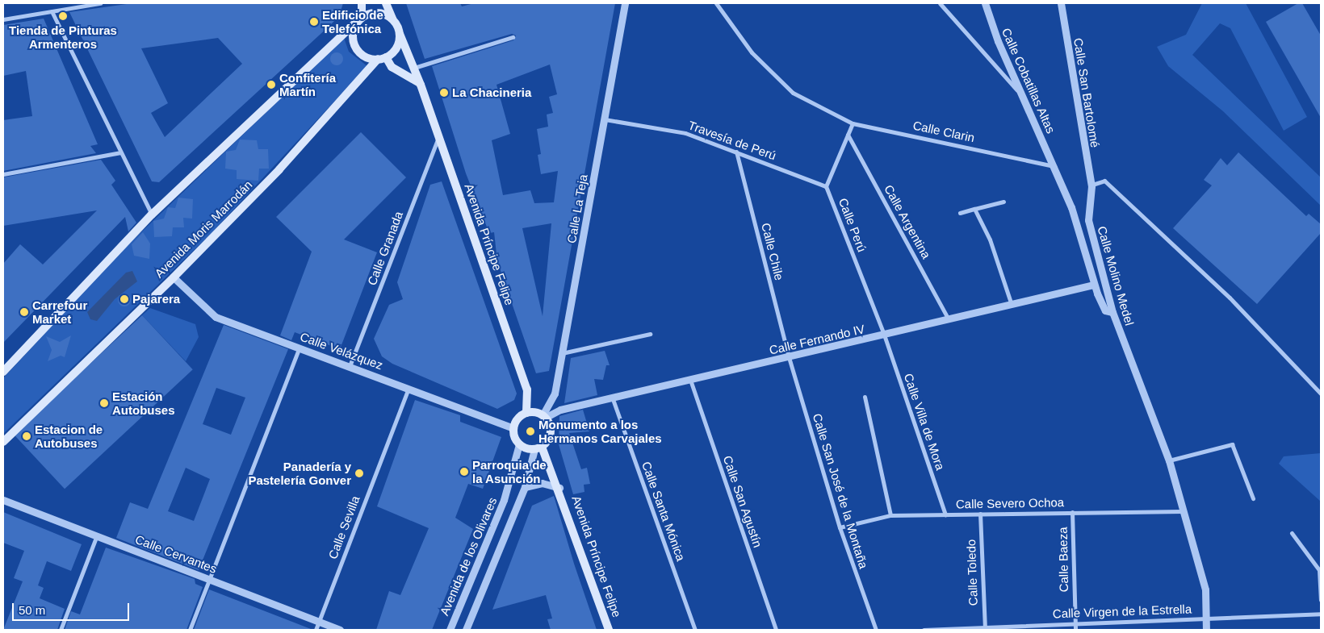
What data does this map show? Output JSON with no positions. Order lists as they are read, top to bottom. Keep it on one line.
{"streets":{"main road":["Avenida Moris Marrodán","Avenida Príncipe Felipe"],"street":["Calle Cobatillas Altas","Calle San Bartolomé","Calle Clarin","Travesía de Perú","Calle La Teja","Calle Argentina","Calle Perú","Calle Granada","Calle Chile","Calle Molino Medel","Calle Fernando IV","Calle Velázquez","Calle Villa de Mora","Calle San José de la Montaña","Calle San Agustín","Calle Severo Ochoa","Calle Santa Mónica","Calle Sevilla","Calle Cervantes","Avenida de los Olivares","Calle Baeza","Calle Toledo","Calle Virgen de la Estrella"]},"crossings":[["Calle Cobatillas Altas","Calle Clarin"],["Calle San Bartolomé","Calle Molino Medel"],["Calle Clarin","Calle Perú"],["Travesía de Perú","Calle La Teja"],["Travesía de Perú","Calle Perú"],["Travesía de Perú","Calle Chile"],["Calle La Teja","Avenida Príncipe Felipe"],["Calle La Teja","Calle Fernando IV"],["Calle La Teja","Calle Velázquez"],["Calle La Teja","Avenida de los Olivares"],["Calle Argentina","Calle Perú"],["Calle Argentina","Calle Fernando IV"],["Calle Perú","Calle Fernando IV"],["Calle Perú","Calle Villa de Mora"],["Avenida Moris Marrodán","Avenida Príncipe Felipe"],["Avenida Moris Marrodán","Calle Velázquez"],["Avenida Príncipe Felipe","Calle Granada"],["Avenida Príncipe Felipe","Calle Fernando IV"],["Avenida Príncipe Felipe","Calle Velázquez"],["Avenida Príncipe Felipe","Avenida de los Olivares"],["Calle Granada","Calle Velázquez"],["Calle Chile","Calle Fernando IV"],["Calle Chile","Calle San José de la Montaña"],["Calle Molino Medel","Calle Severo Ochoa"],["Calle Molino Medel","Calle Virgen de la Estrella"],["Calle Fernando IV","Calle Velázquez"],["Calle Fernando IV","Calle Villa de Mora"],["Calle Fernando IV","Calle San José de la Montaña"],["Calle Fernando IV","Calle San Agustín"],["Calle Fernando IV","Calle Santa Mónica"],["Calle Fernando IV","Avenida de los Olivares"],["Calle Velázquez","Calle Sevilla"],["Calle Velázquez","Avenida de los Olivares"],["Calle Villa de Mora","Calle Severo Ochoa"],["Calle San José de la Montaña","Calle Severo Ochoa"],["Calle Severo Ochoa","Calle Baeza"],["Calle Severo Ochoa","Calle Toledo"],["Calle Sevilla","Calle Cervantes"],["Calle Baeza","Calle Virgen de la Estrella"],["Calle Toledo","Calle Virgen de la Estrella"]],"places":["Tienda de Pinturas Armenteros","Edificio de Telefónica","Confitería Martín","La Chacineria","Pajarera","Carrefour Market","Estación Autobuses","Monumento a los Hermanos Carvajales","Estacion de Autobuses","Parroquia de la Asunción","Panadería y Pastelería Gonver"],"scale_bar":"50 m"}
